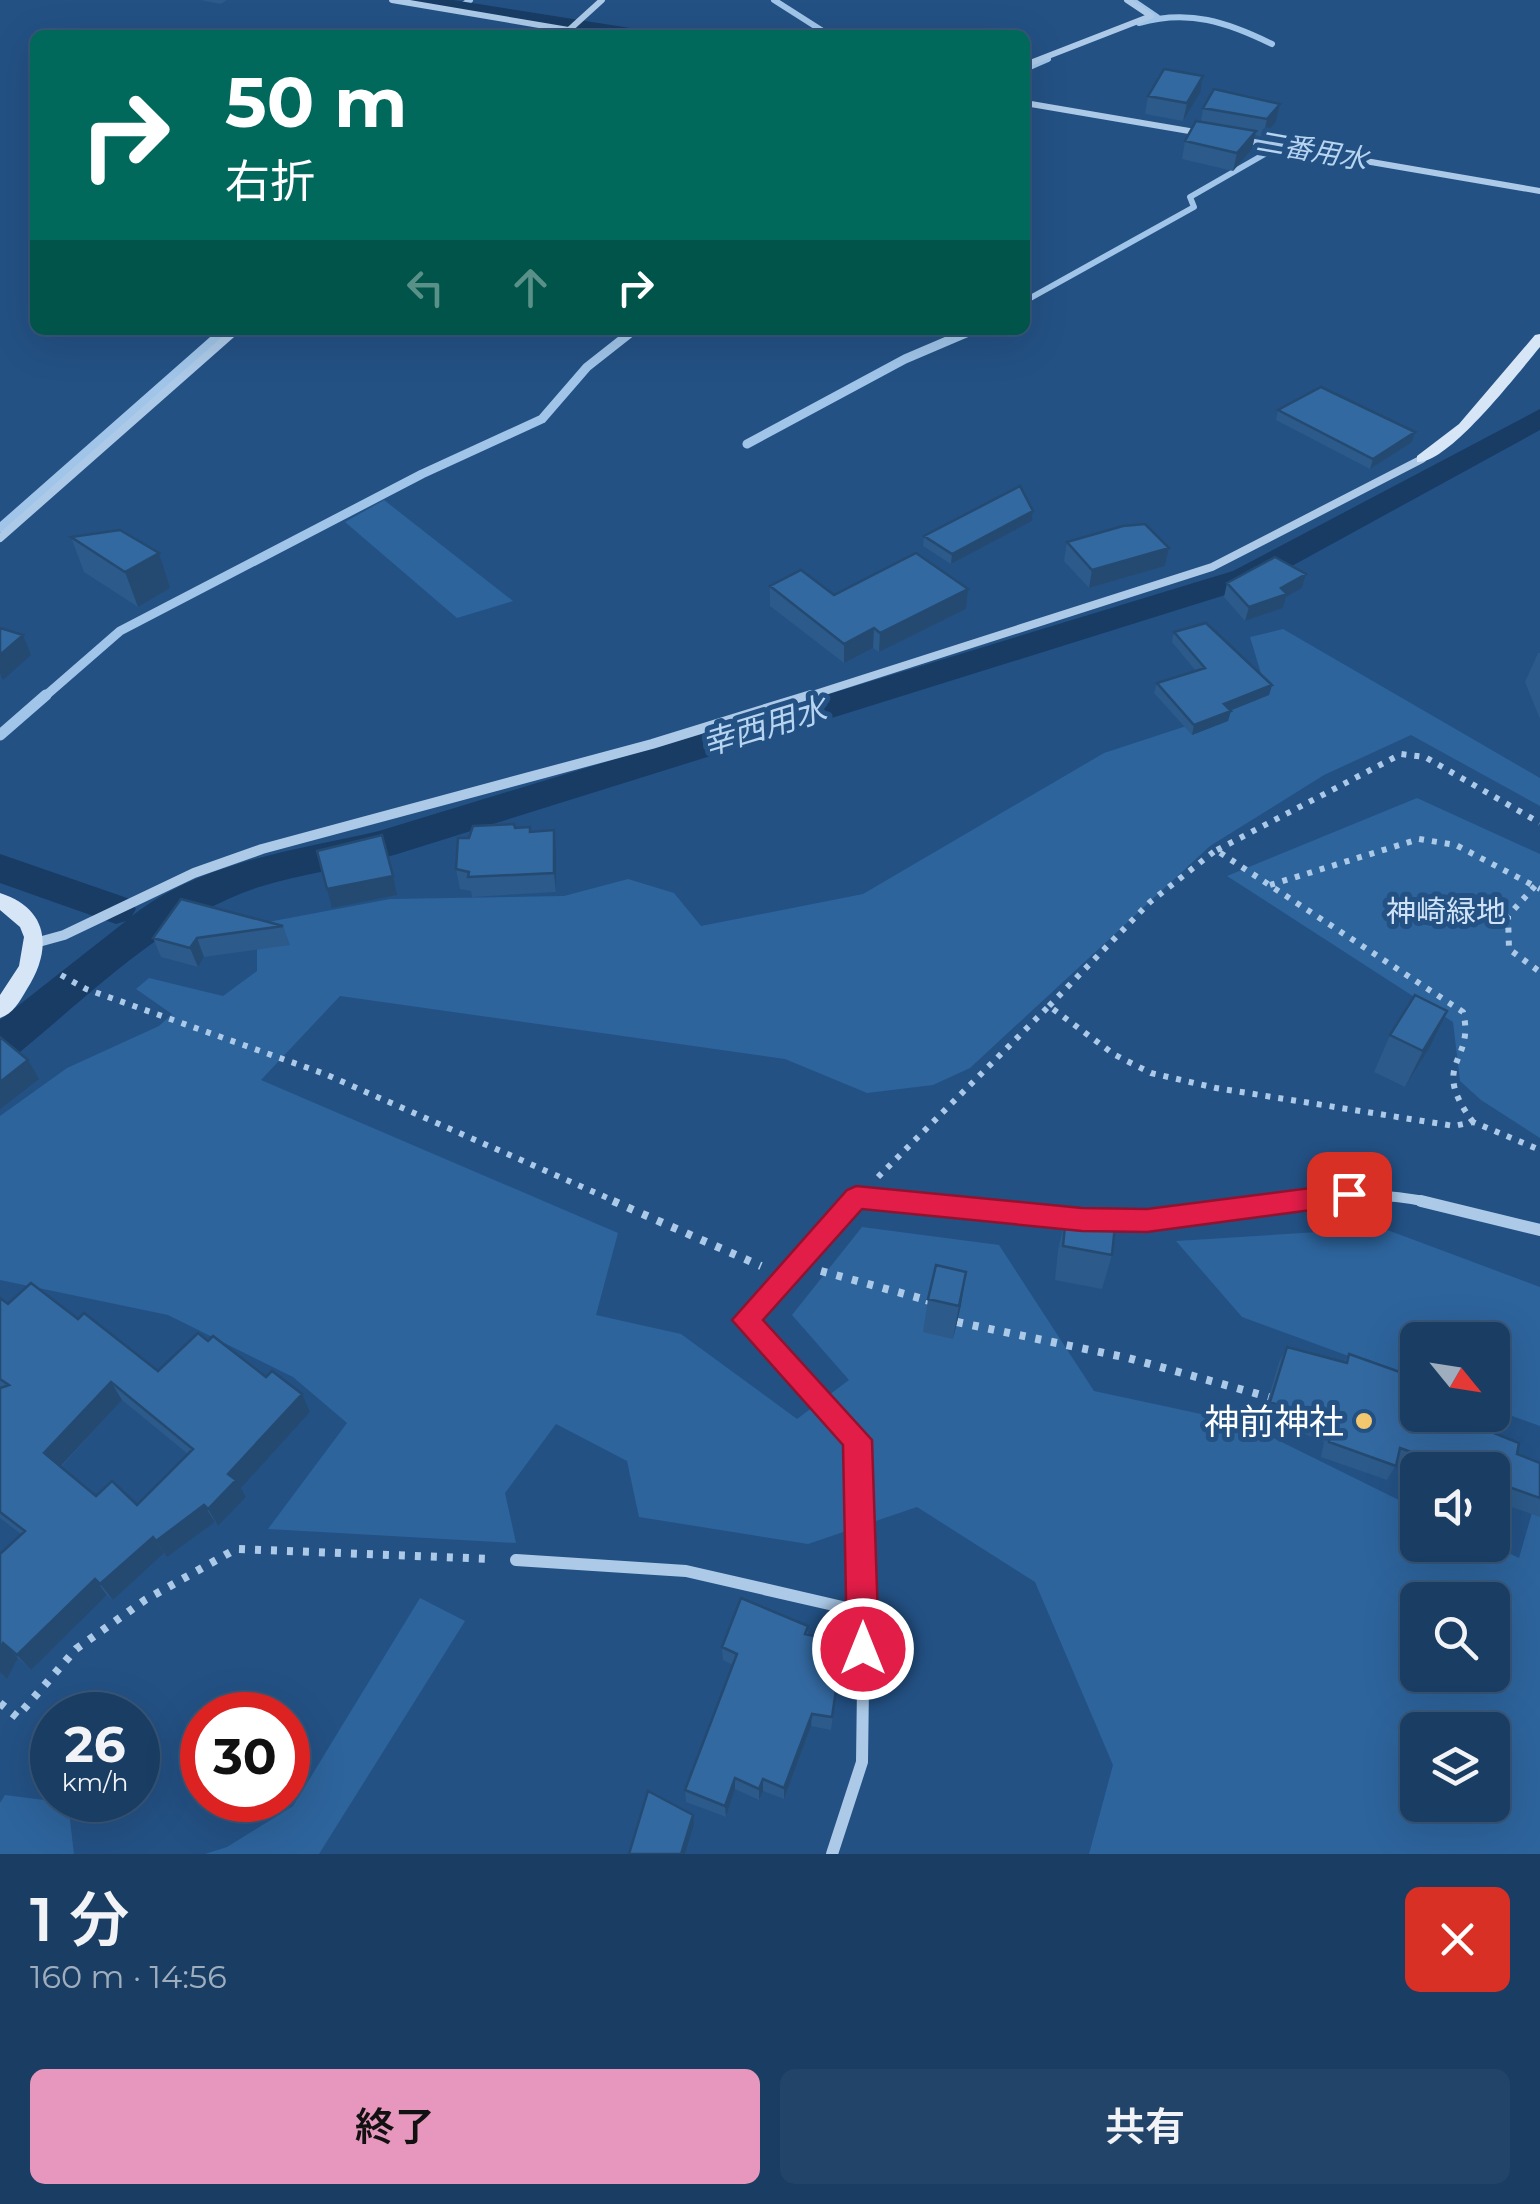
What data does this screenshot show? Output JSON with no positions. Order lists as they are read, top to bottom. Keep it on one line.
{"water":["二番用水","幸西用水"],"parks":["神崎緑地"],"places":["神前神社"],"north":"bottom right","page":{"turn":["50 m","右折"],"speed":"26 km/h","limit":"30","heading":["1 分","160 m · 14:56"],"buttons":["終了","共有"]}}
